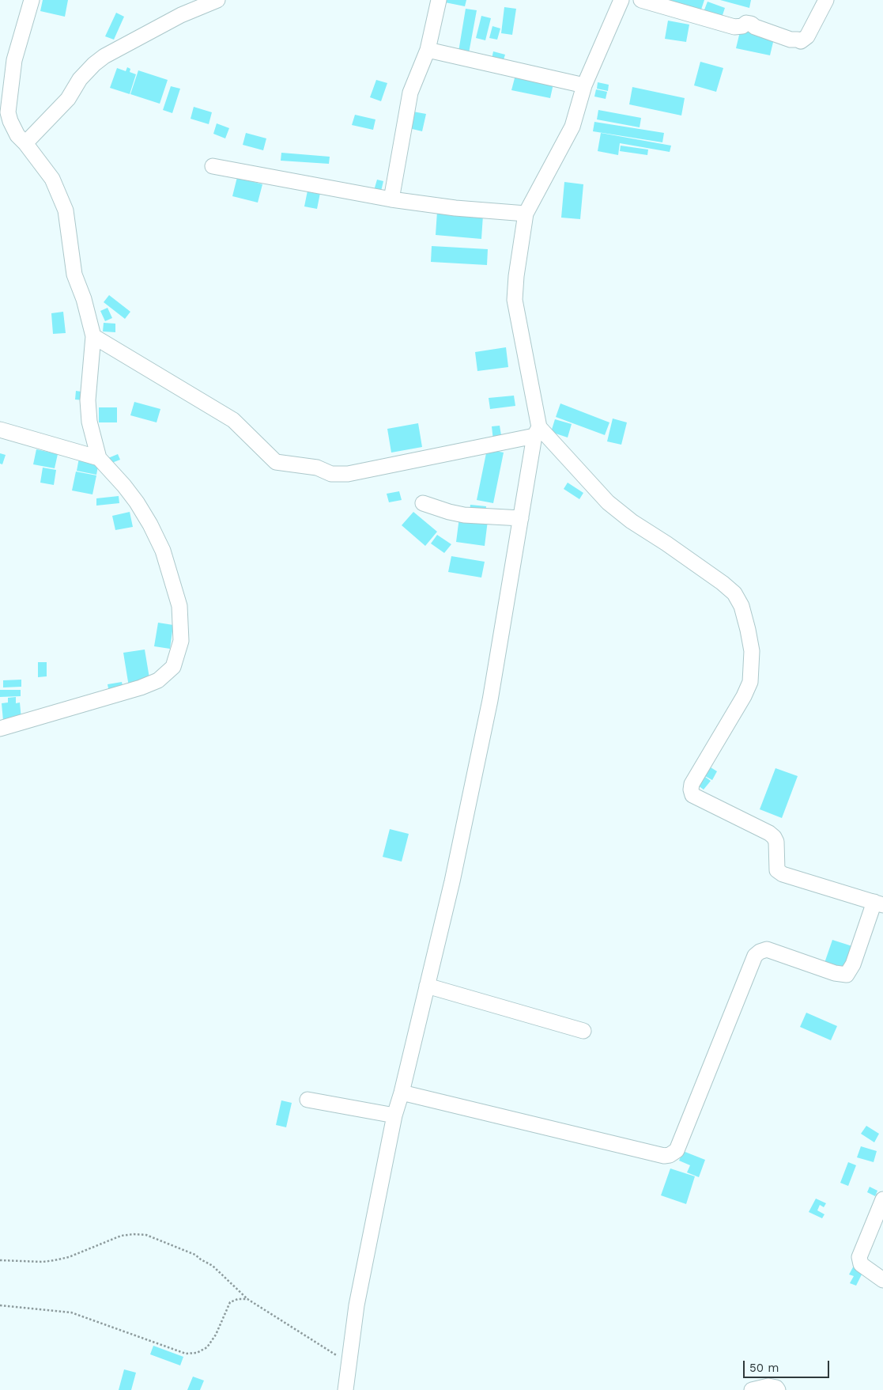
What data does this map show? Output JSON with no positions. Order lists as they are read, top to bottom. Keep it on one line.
{"scale_bar":"50 m"}
